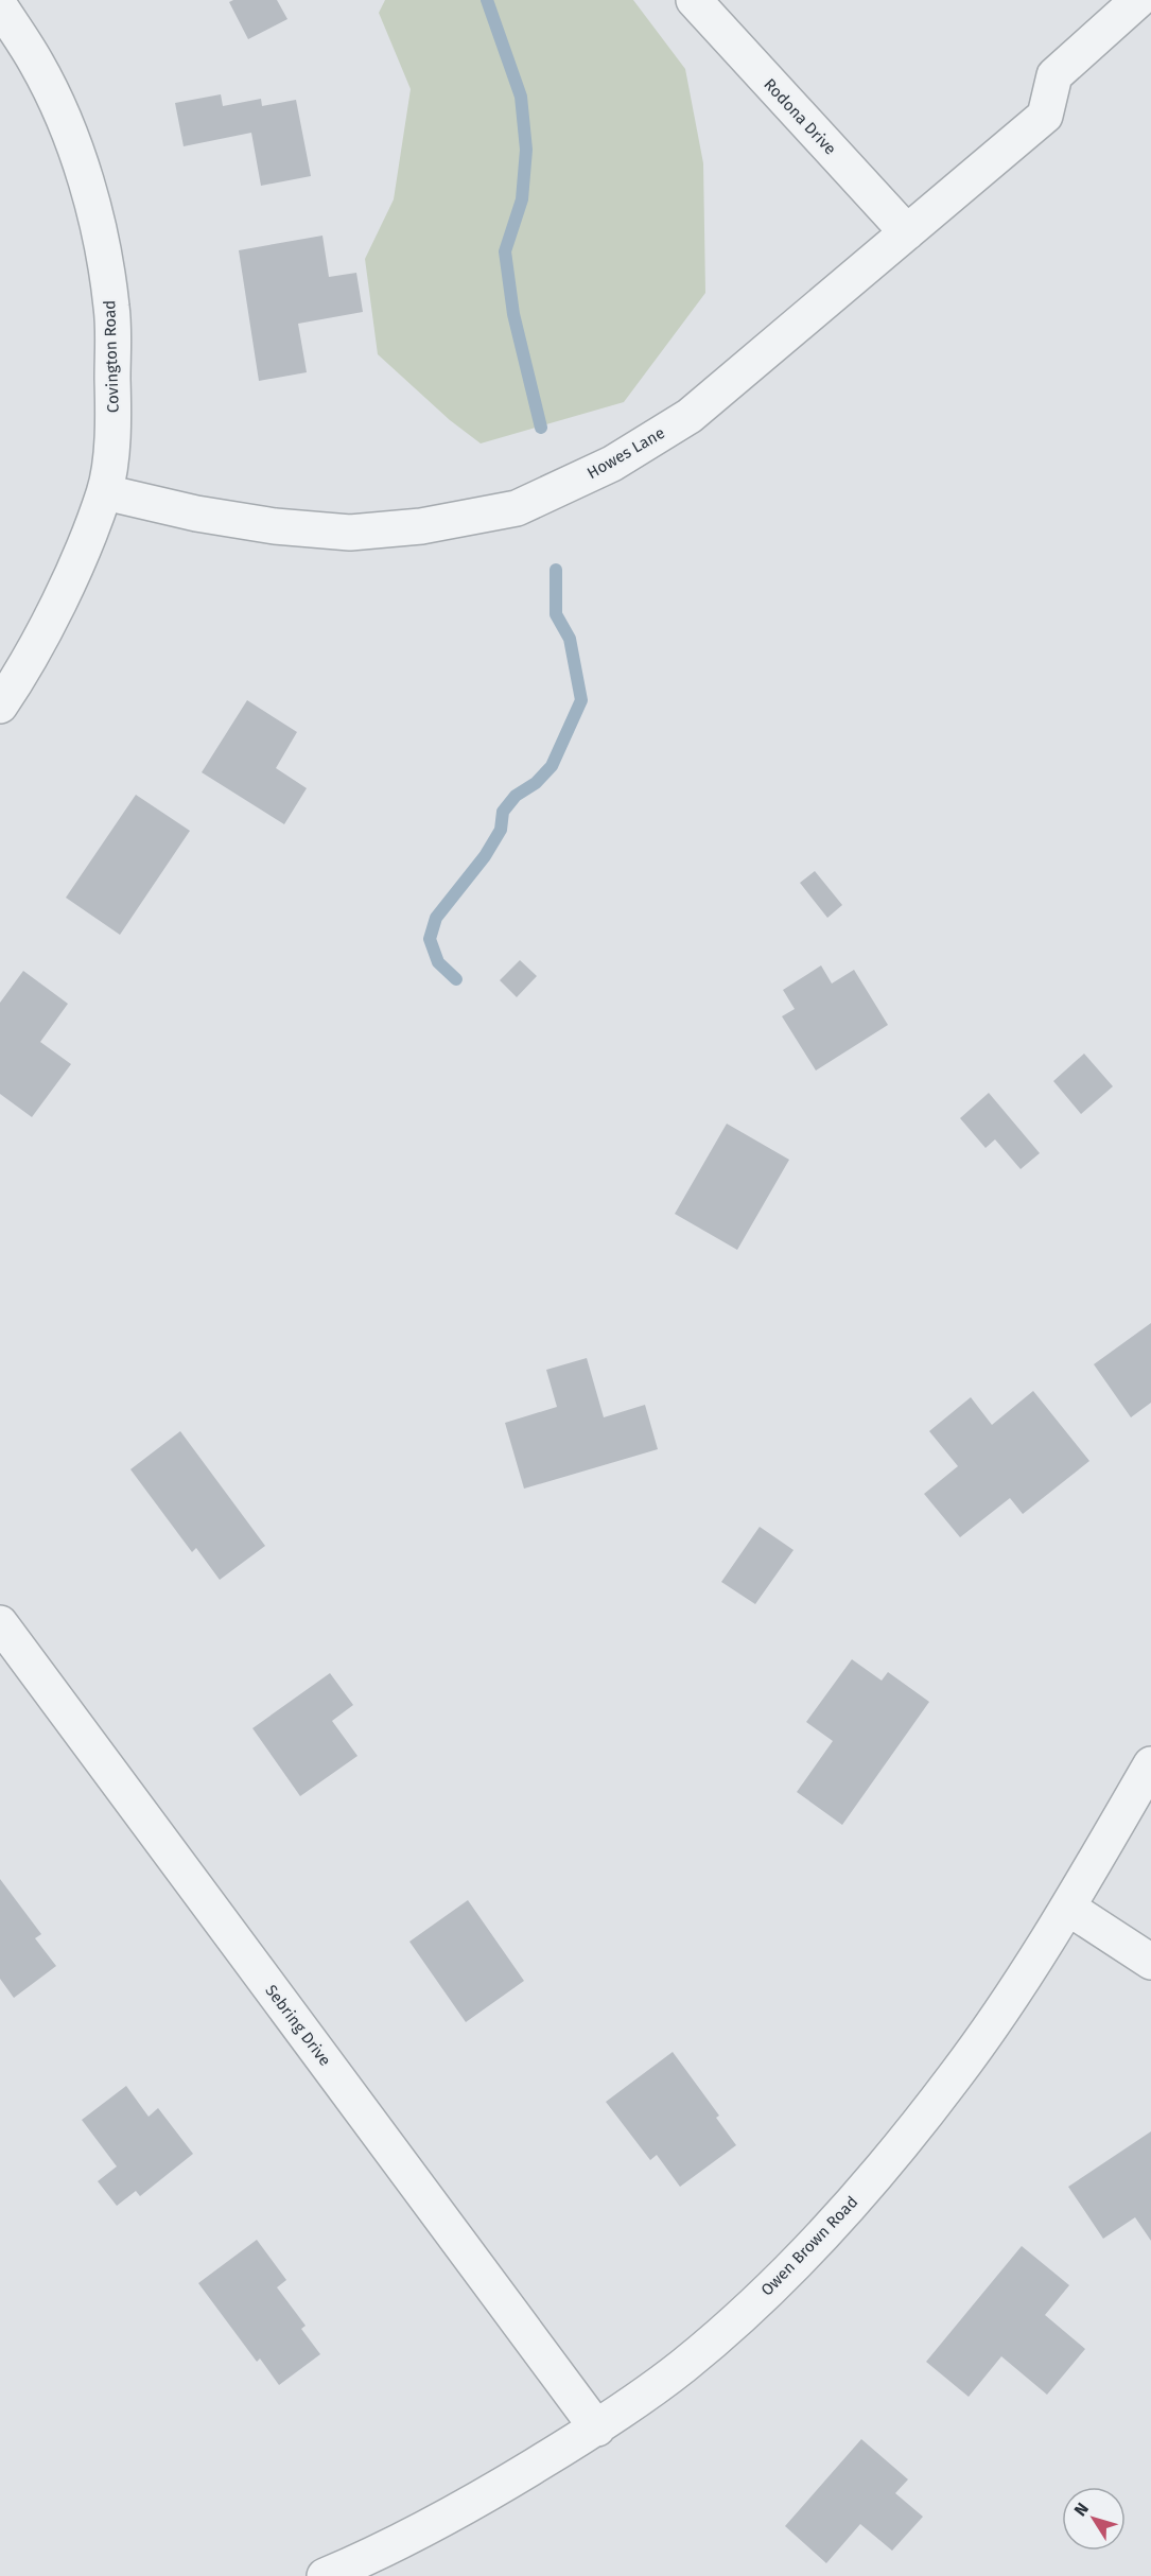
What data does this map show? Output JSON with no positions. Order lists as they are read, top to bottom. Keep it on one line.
{"streets":{"street":["Rodona Drive","Covington Road","Howes Lane","Sebring Drive","Owen Brown Road"]},"crossings":[["Rodona Drive","Howes Lane"],["Covington Road","Howes Lane"],["Sebring Drive","Owen Brown Road"]],"north":"top left"}
